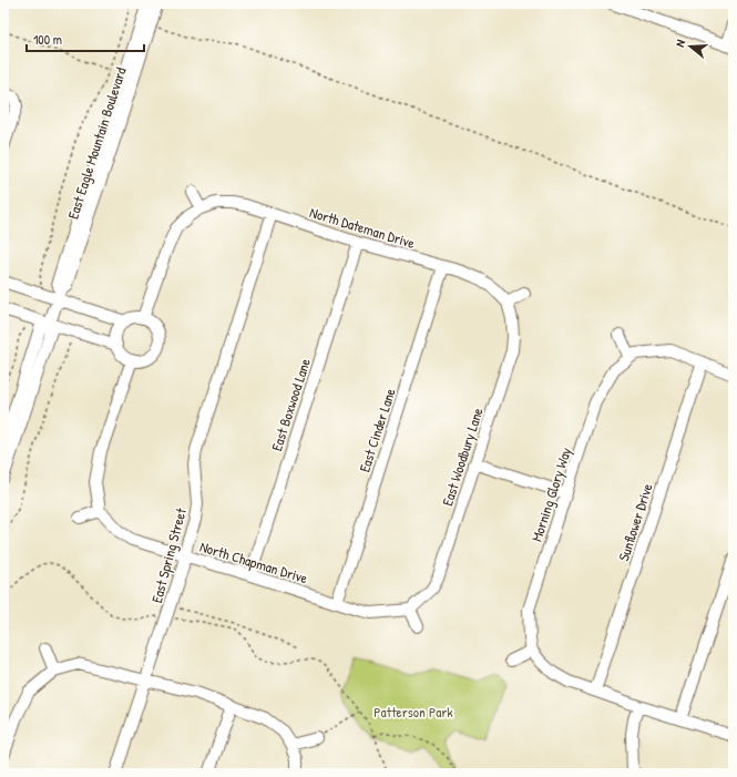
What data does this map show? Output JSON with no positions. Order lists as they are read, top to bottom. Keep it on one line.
{"streets":{"street":["East Eagle Mountain Boulevard","North Dateman Drive","East Boxwood Lane","East Cinder Lane","East Woodbury Lane","Morning Glory Way","Sunflower Drive","East Spring Street","North Chapman Drive"]},"crossings":[["North Dateman Drive","East Boxwood Lane"],["North Dateman Drive","East Cinder Lane"],["North Dateman Drive","East Woodbury Lane"],["North Dateman Drive","East Spring Street"],["East Boxwood Lane","North Chapman Drive"],["East Cinder Lane","North Chapman Drive"],["East Woodbury Lane","North Chapman Drive"],["East Spring Street","North Chapman Drive"]],"parks":["Patterson Park"],"scale_bar":"100 m","north":"left"}
